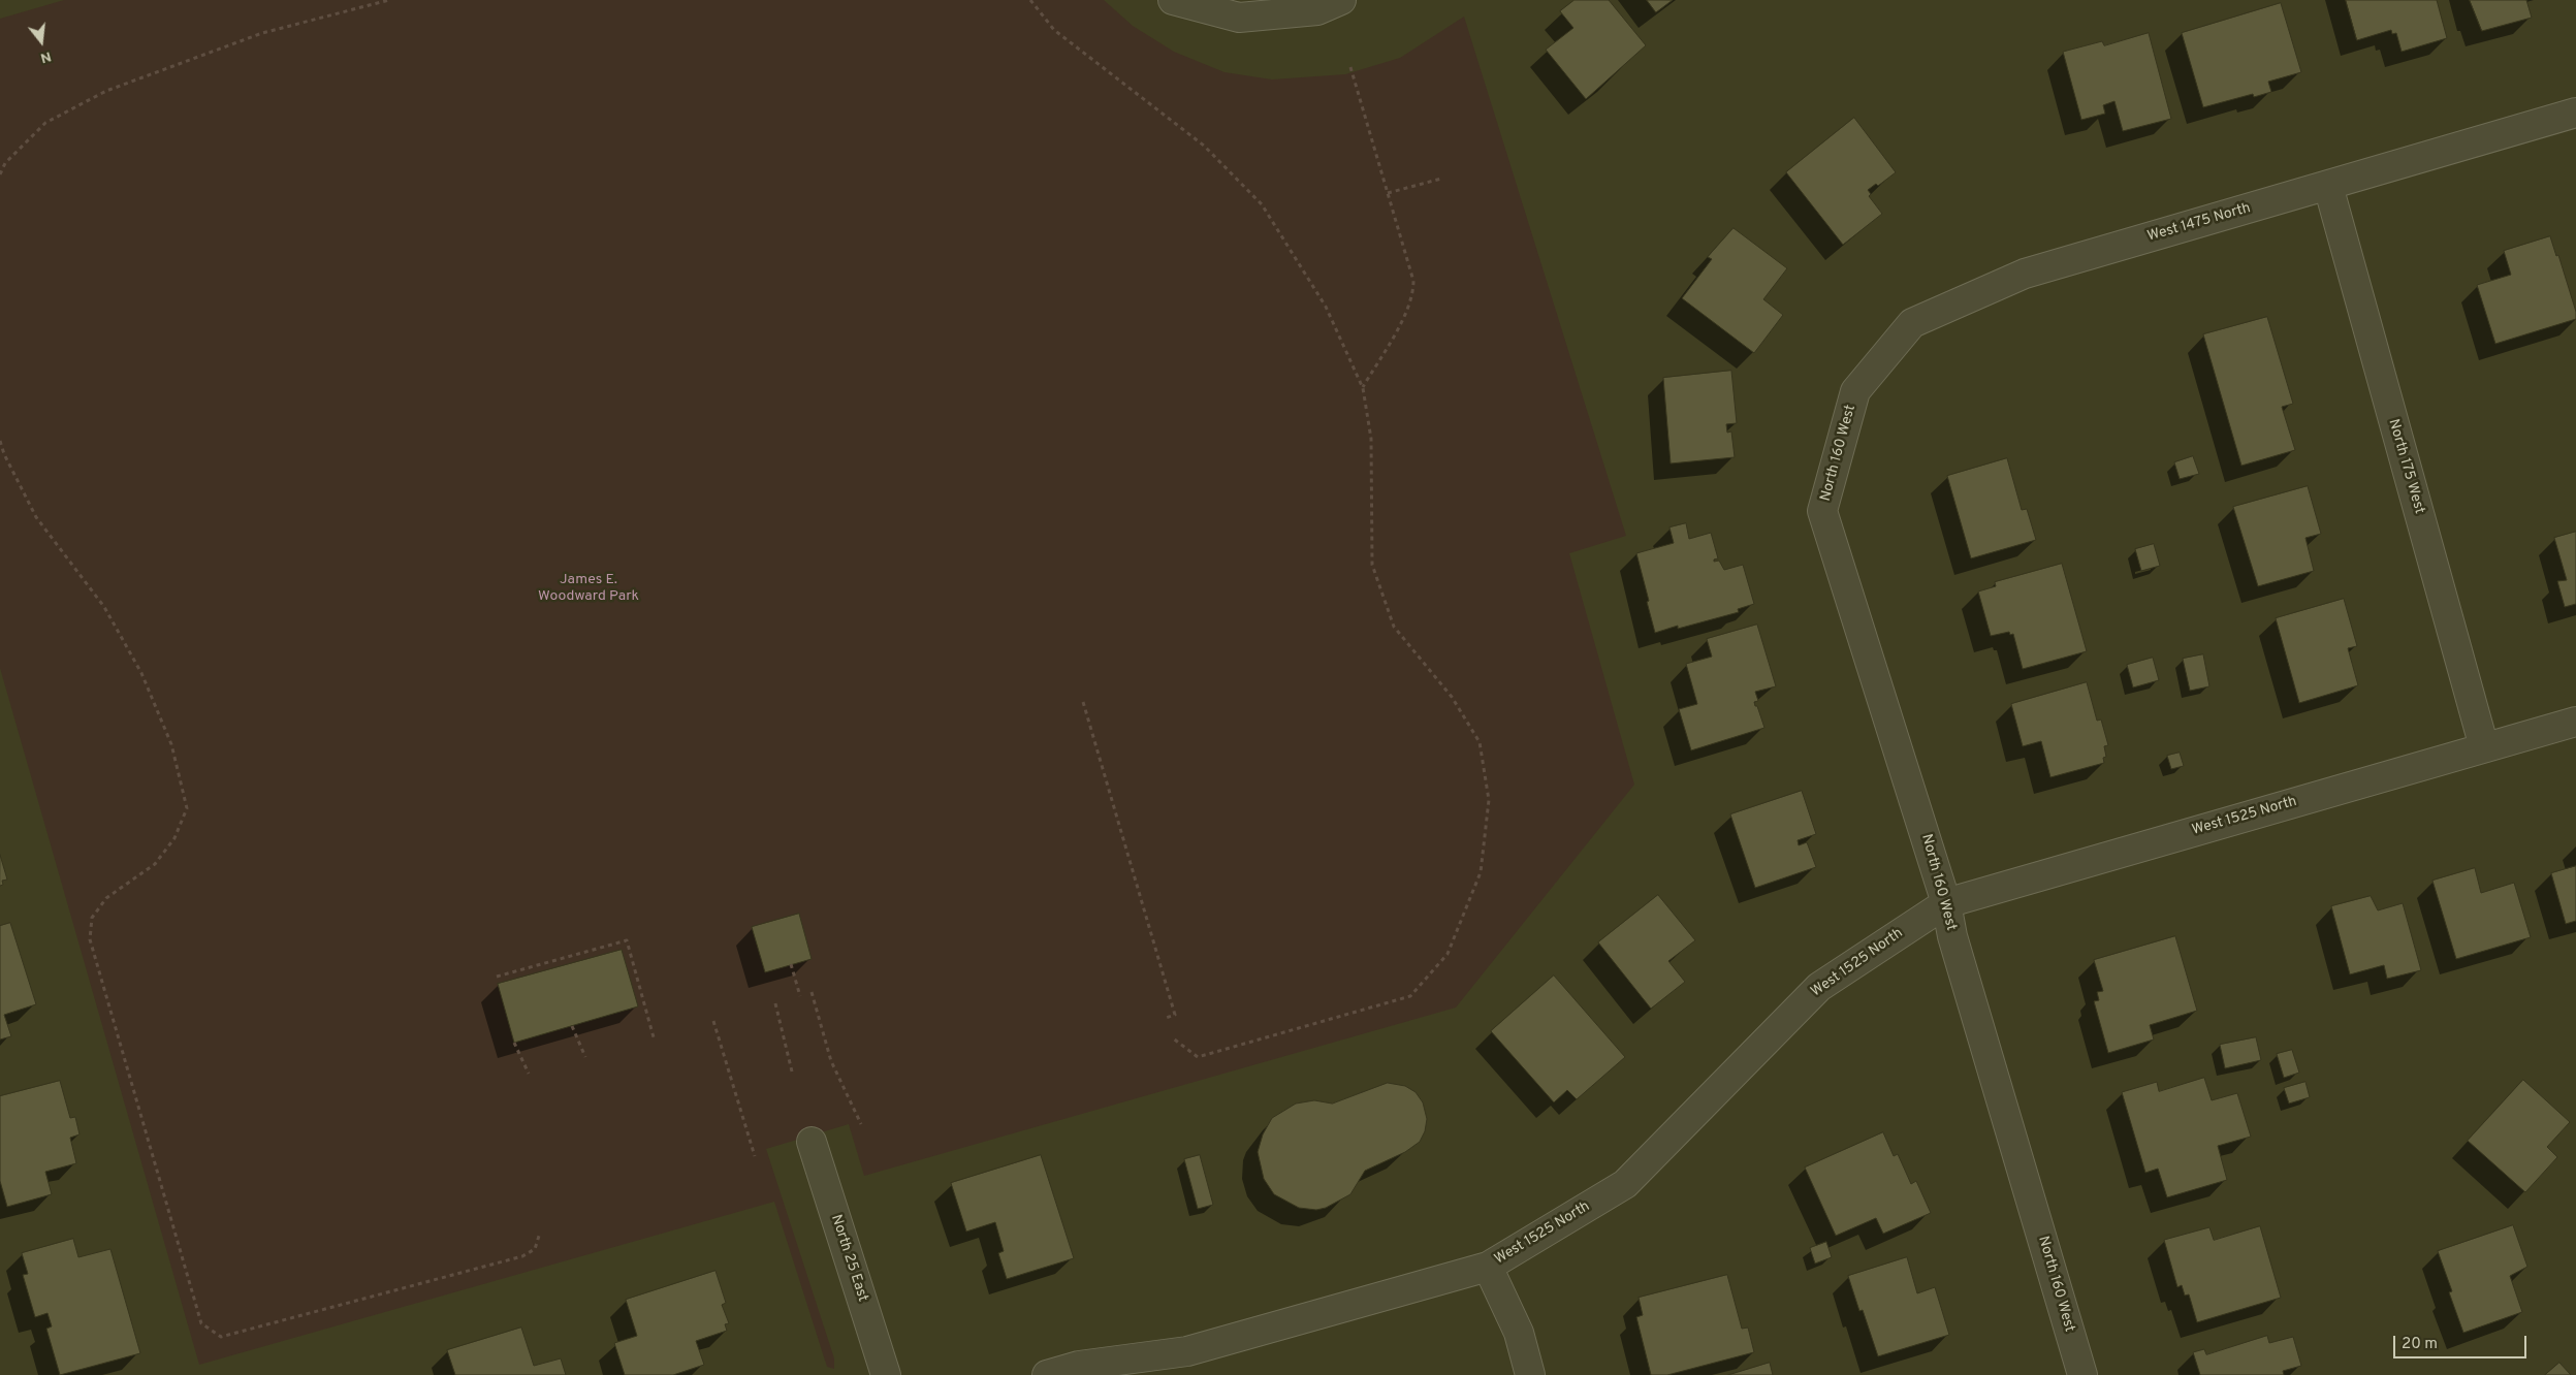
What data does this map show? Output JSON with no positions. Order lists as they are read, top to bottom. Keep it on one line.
{"streets":{"street":["West 1475 North","North 160 West","North 175 West","West 1525 North","North 25 East"]},"crossings":[["West 1475 North","North 160 West"],["West 1475 North","North 175 West"],["North 160 West","West 1525 North"],["North 175 West","West 1525 North"]],"parks":["James E. Woodward Park"],"scale_bar":"20 m","north":"bottom"}
